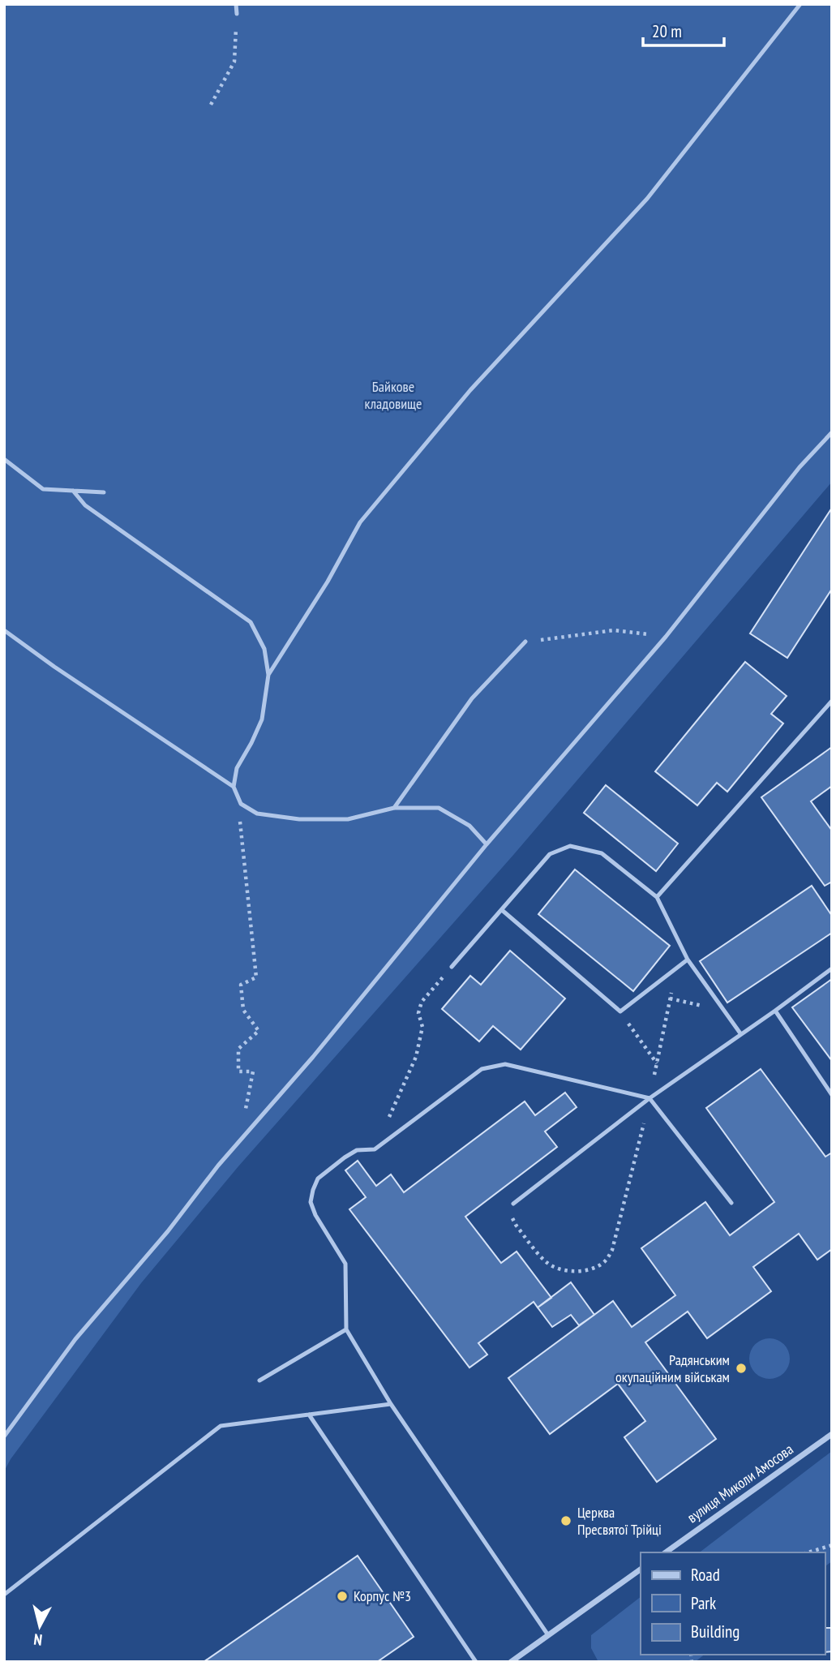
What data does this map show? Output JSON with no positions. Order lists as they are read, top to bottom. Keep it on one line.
{"streets":{"street":["вулиця Миколи Амосова"]},"parks":["Байкове кладовище"],"places":["Радянським окупаційним військам","Церква Пресвятої Трійці","Корпус №3"],"legend":["Road","Park","Building"],"scale_bar":"20 m","north":"bottom"}
